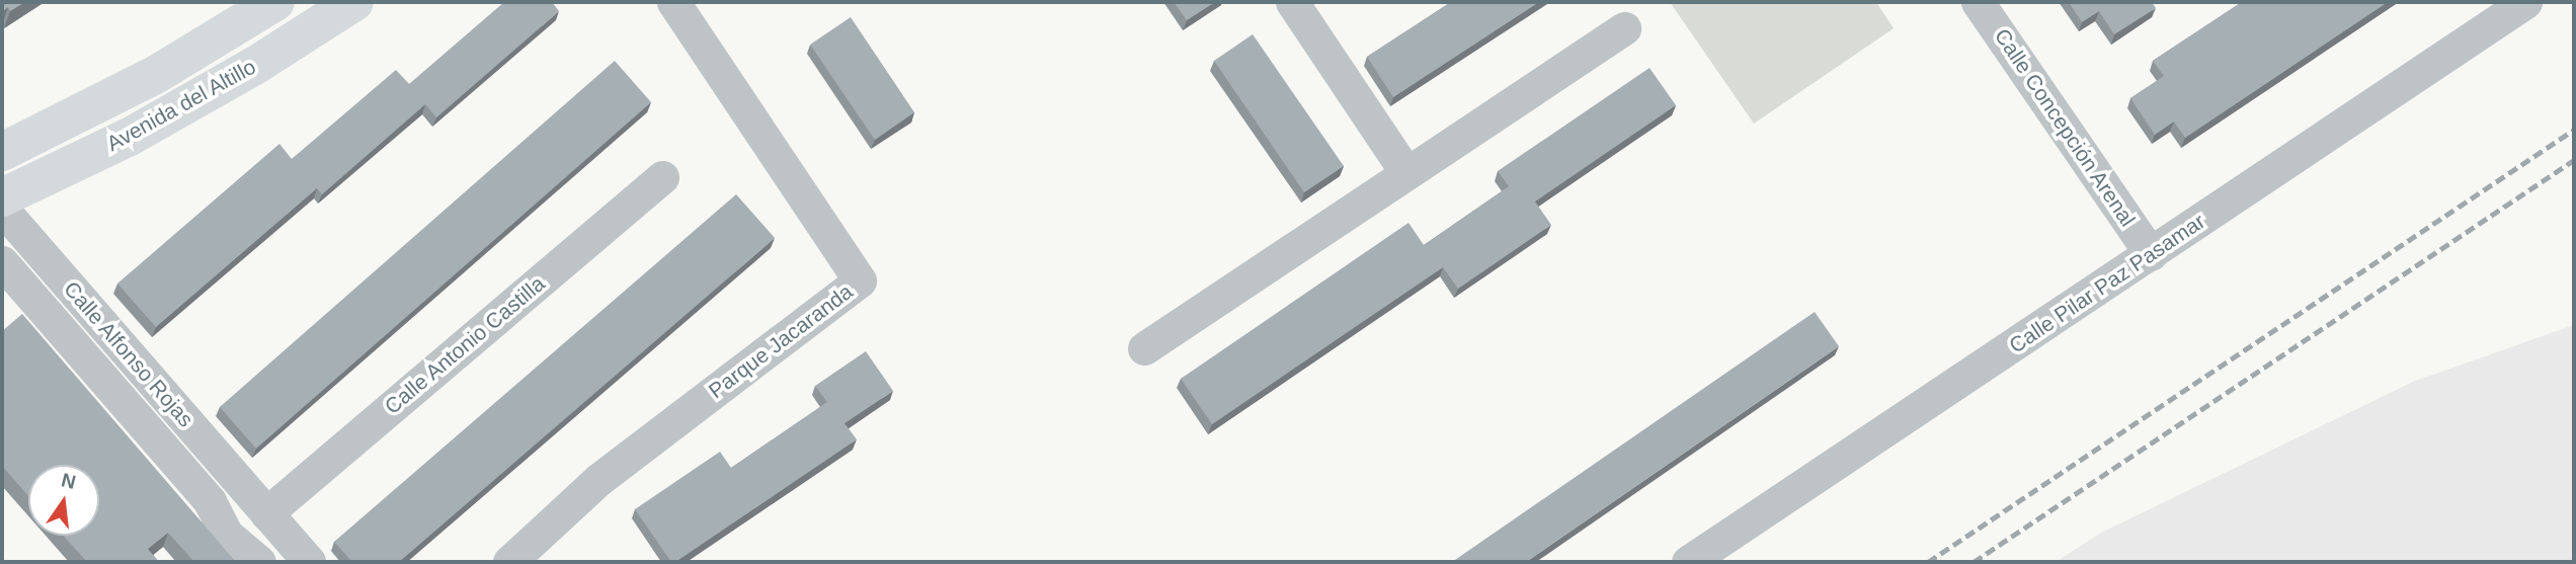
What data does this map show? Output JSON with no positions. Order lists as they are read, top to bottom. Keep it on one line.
{"streets":{"street":["Avenida del Altillo","Calle Concepción Arenal","Calle Pilar Paz Pasamar","Parque Jacaranda","Calle Antonio Castilla","Calle Alfonso Rojas"]},"crossings":[["Calle Concepción Arenal","Calle Pilar Paz Pasamar"],["Calle Antonio Castilla","Calle Alfonso Rojas"]],"north":"top"}
